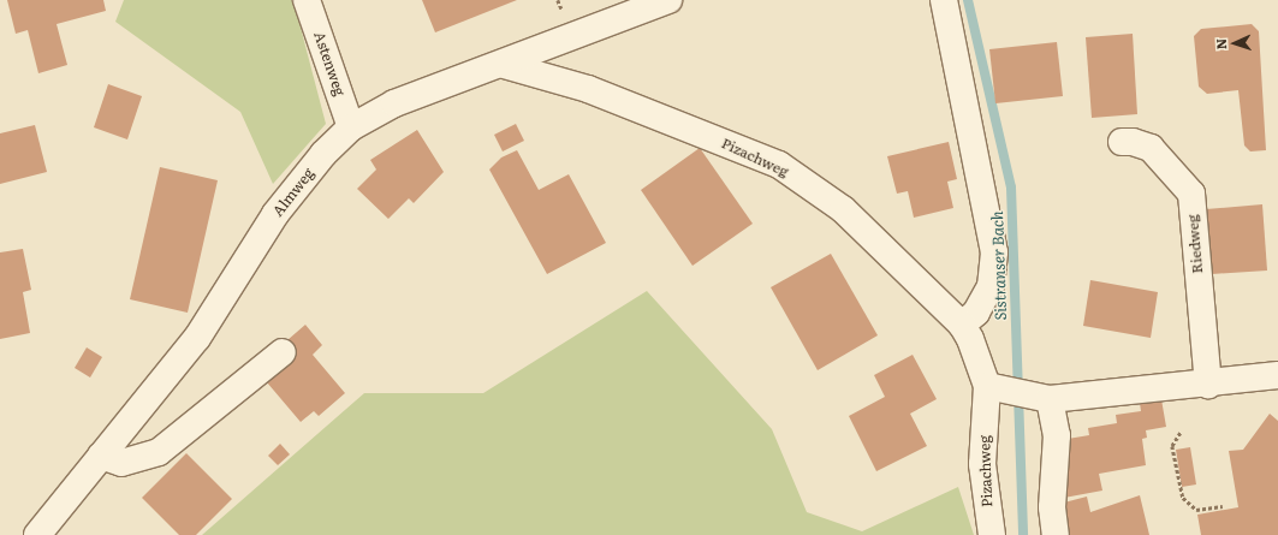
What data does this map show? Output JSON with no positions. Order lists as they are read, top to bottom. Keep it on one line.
{"streets":{"street":["Astenweg","Pizachweg","Almweg","Riedweg"]},"crossings":[["Astenweg","Almweg"],["Pizachweg","Almweg"]],"water":["Sistranser Bach"],"north":"left"}
